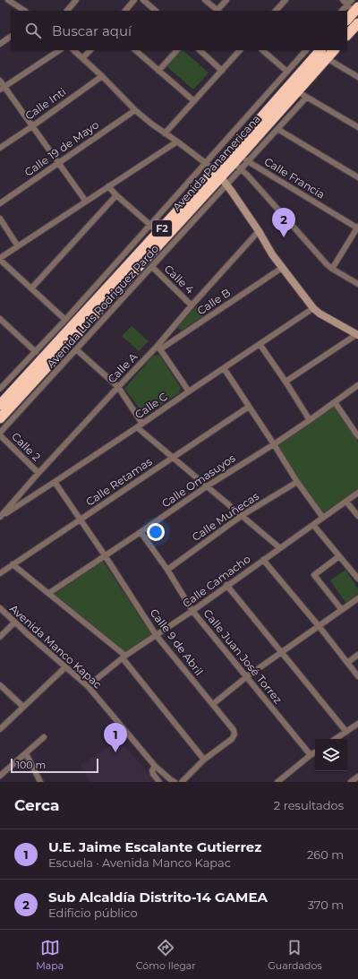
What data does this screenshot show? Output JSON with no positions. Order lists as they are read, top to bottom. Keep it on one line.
{"streets":{"highway":["Avenida Panamericana","F2"],"street":["Calle Inti","Calle 19 de Mayo","Calle Francia","Calle 4","Calle B","Avenida Luis Rodriguez Pardo","Calle A","Calle C","Calle 2","Calle Omasuyos","Calle Retamas","Calle Muñecas","Calle Camacho","Calle 9 de Abril","Avenida Manco Kapac","Calle Juan José Torrez"]},"crossings":[["Avenida Panamericana","Calle Francia"],["Avenida Panamericana","Avenida Luis Rodriguez Pardo"],["Calle 4","Avenida Luis Rodriguez Pardo"],["Calle 4","Calle A"],["Calle B","Calle A"],["Avenida Luis Rodriguez Pardo","Calle 2"],["Calle A","Calle C"],["Calle A","Calle 2"],["Calle C","Calle 9 de Abril"],["Calle Omasuyos","Calle 9 de Abril"],["Calle Omasuyos","Calle Juan José Torrez"],["Calle Retamas","Calle 9 de Abril"],["Calle Muñecas","Calle Juan José Torrez"],["Calle Camacho","Calle 9 de Abril"],["Calle Camacho","Avenida Manco Kapac"],["Calle Camacho","Calle Juan José Torrez"]],"scale_bar":"100 m","page":{"search":"Buscar aquí","pins":["2","1"],"scale":"100 m","heading":["Cerca","2 resultados"],"list":[{"mark":"1","name":"U.E. Jaime Escalante Gutierrez","note":"Escuela · Avenida Manco Kapac","value":"260 m"},{"mark":"2","name":"Sub Alcaldía Distrito-14 GAMEA","note":"Edificio público","value":"370 m"}],"nav":["Mapa","Cómo llegar","Guardados"]}}
